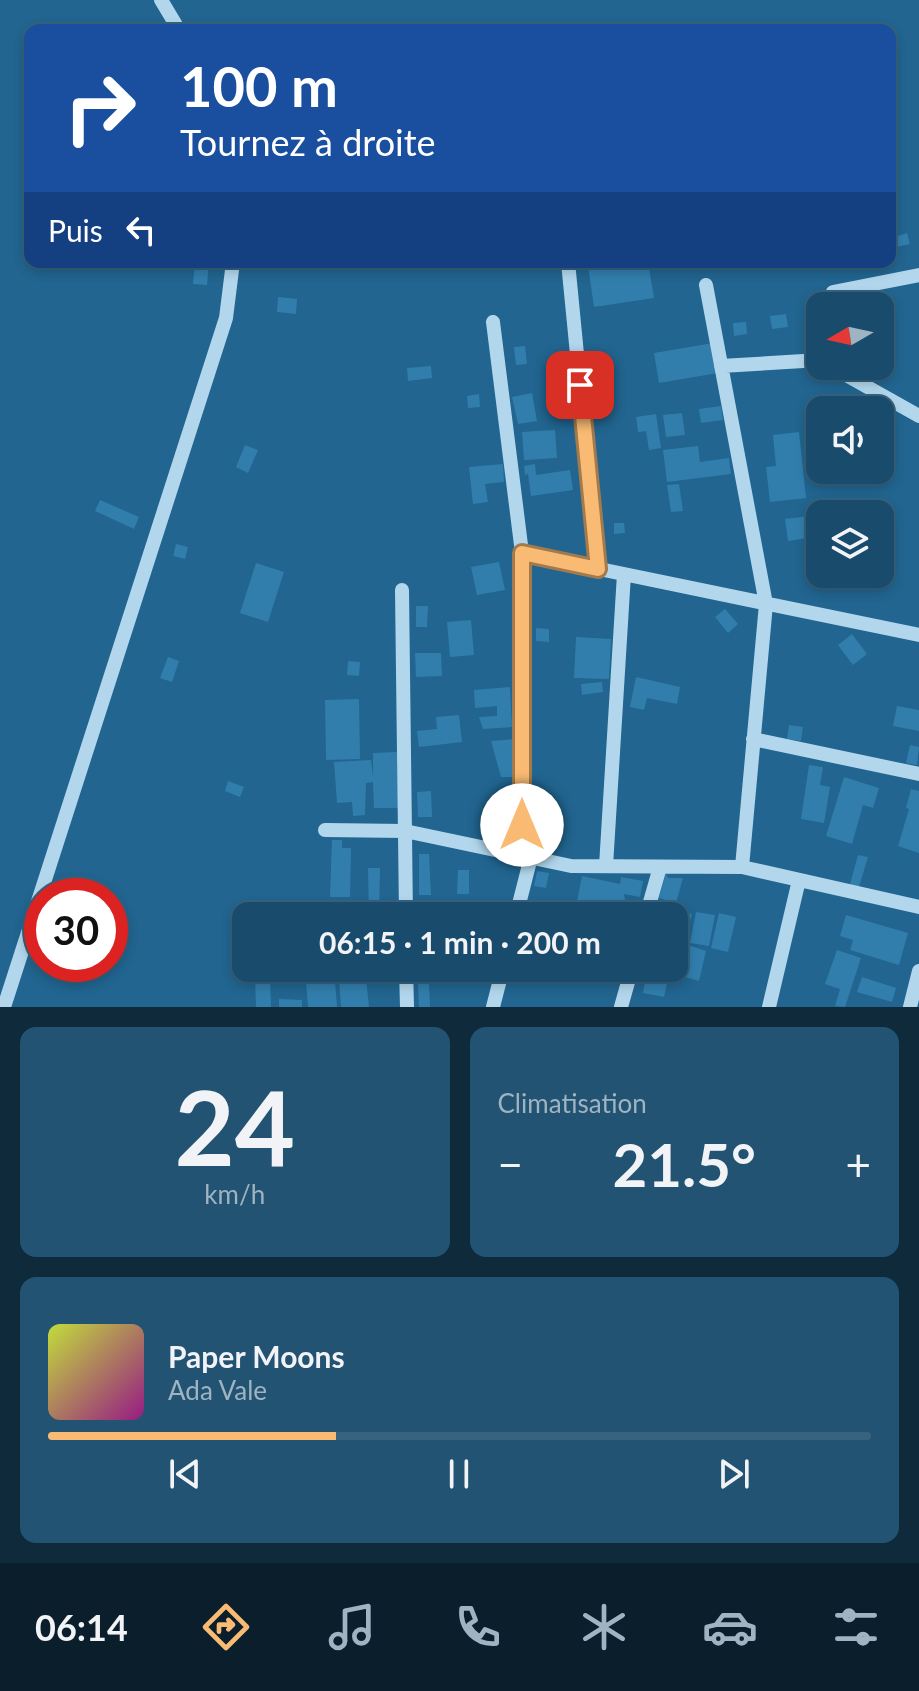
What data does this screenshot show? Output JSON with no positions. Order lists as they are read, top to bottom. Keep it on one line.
{"north":"left","page":{"turn":["100 m","Tournez à droite"],"then":"Puis","limit":"30","trip":"06:15 · 1 min · 200 m","tile":[["24","km/h"],"Climatisation"],"heat":["−","21.5°","+"],"song":["Paper Moons","Ada Vale"],"tabs":"06:14"}}
